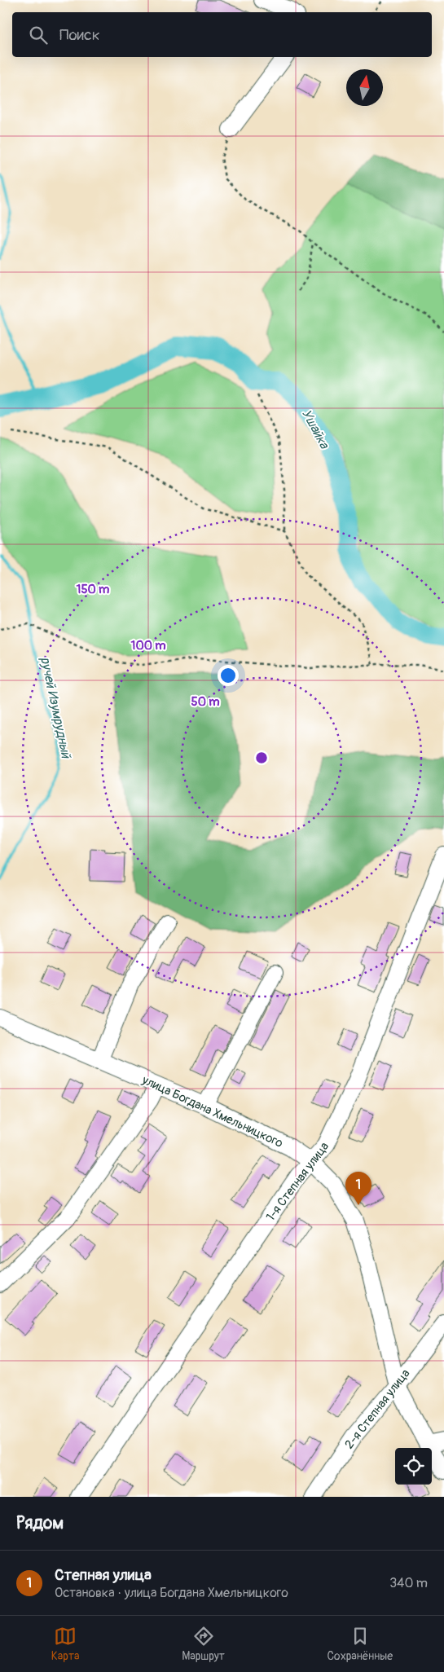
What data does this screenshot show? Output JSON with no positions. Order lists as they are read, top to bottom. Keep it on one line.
{"streets":{"street":["улица Богдана Хмельницкого","1-я Степная улица","2-я Степная улица"]},"crossings":[["улица Богдана Хмельницкого","1-я Степная улица"],["улица Богдана Хмельницкого","2-я Степная улица"]],"water":["Ушайка","ручей Изумрудный"],"north":"top","page":{"search":"Поиск","pins":"1","heading":"Рядом","list":[{"mark":"1","name":"Степная улица","note":"Остановка · улица Богдана Хмельницкого","value":"340 m"}],"nav":["Карта","Маршрут","Сохранённые"]},"rings":["150 m","100 m","50 m"]}
